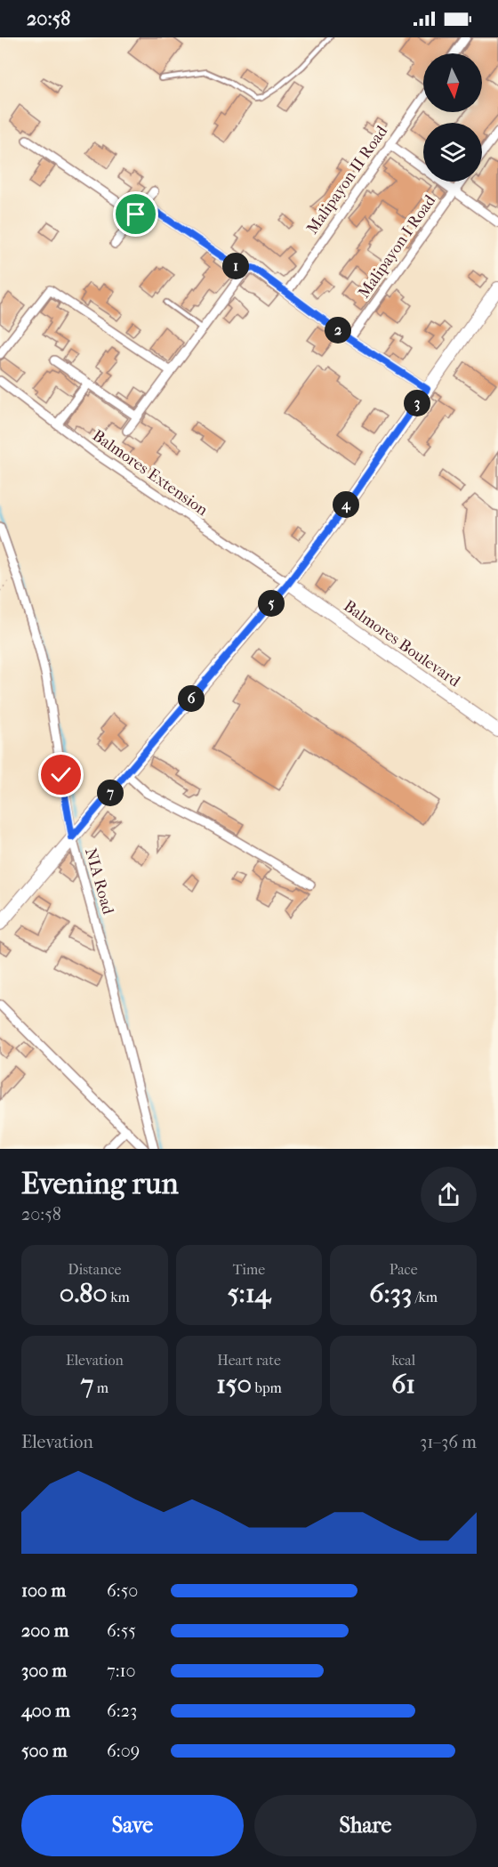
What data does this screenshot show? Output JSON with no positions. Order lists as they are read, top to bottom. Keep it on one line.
{"streets":{"main road":["Balmores Boulevard"],"street":["Malipayon II Road","Malipayon I Road","Balmores Extension","NIA Road"]},"crossings":[["Balmores Extension","Balmores Boulevard"]],"north":"bottom","page":{"status":"20:58","pins":["1","2","3","4","5","6","7"],"heading":["Evening run","20:58"],"stats":[["Distance","0.80 km"],["Time","5:14"],["Pace","6:33 /km"],["Elevation","7 m"],["Heart rate","150 bpm"],["kcal","61"]],"chart":["Elevation","31–36 m"],"list":[{"name":"100 m","note":"6:50"},{"name":"200 m","note":"6:55"},{"name":"300 m","note":"7:10"},{"name":"400 m","note":"6:23"},{"name":"500 m","note":"6:09"}],"buttons":["Save","Share"]}}
